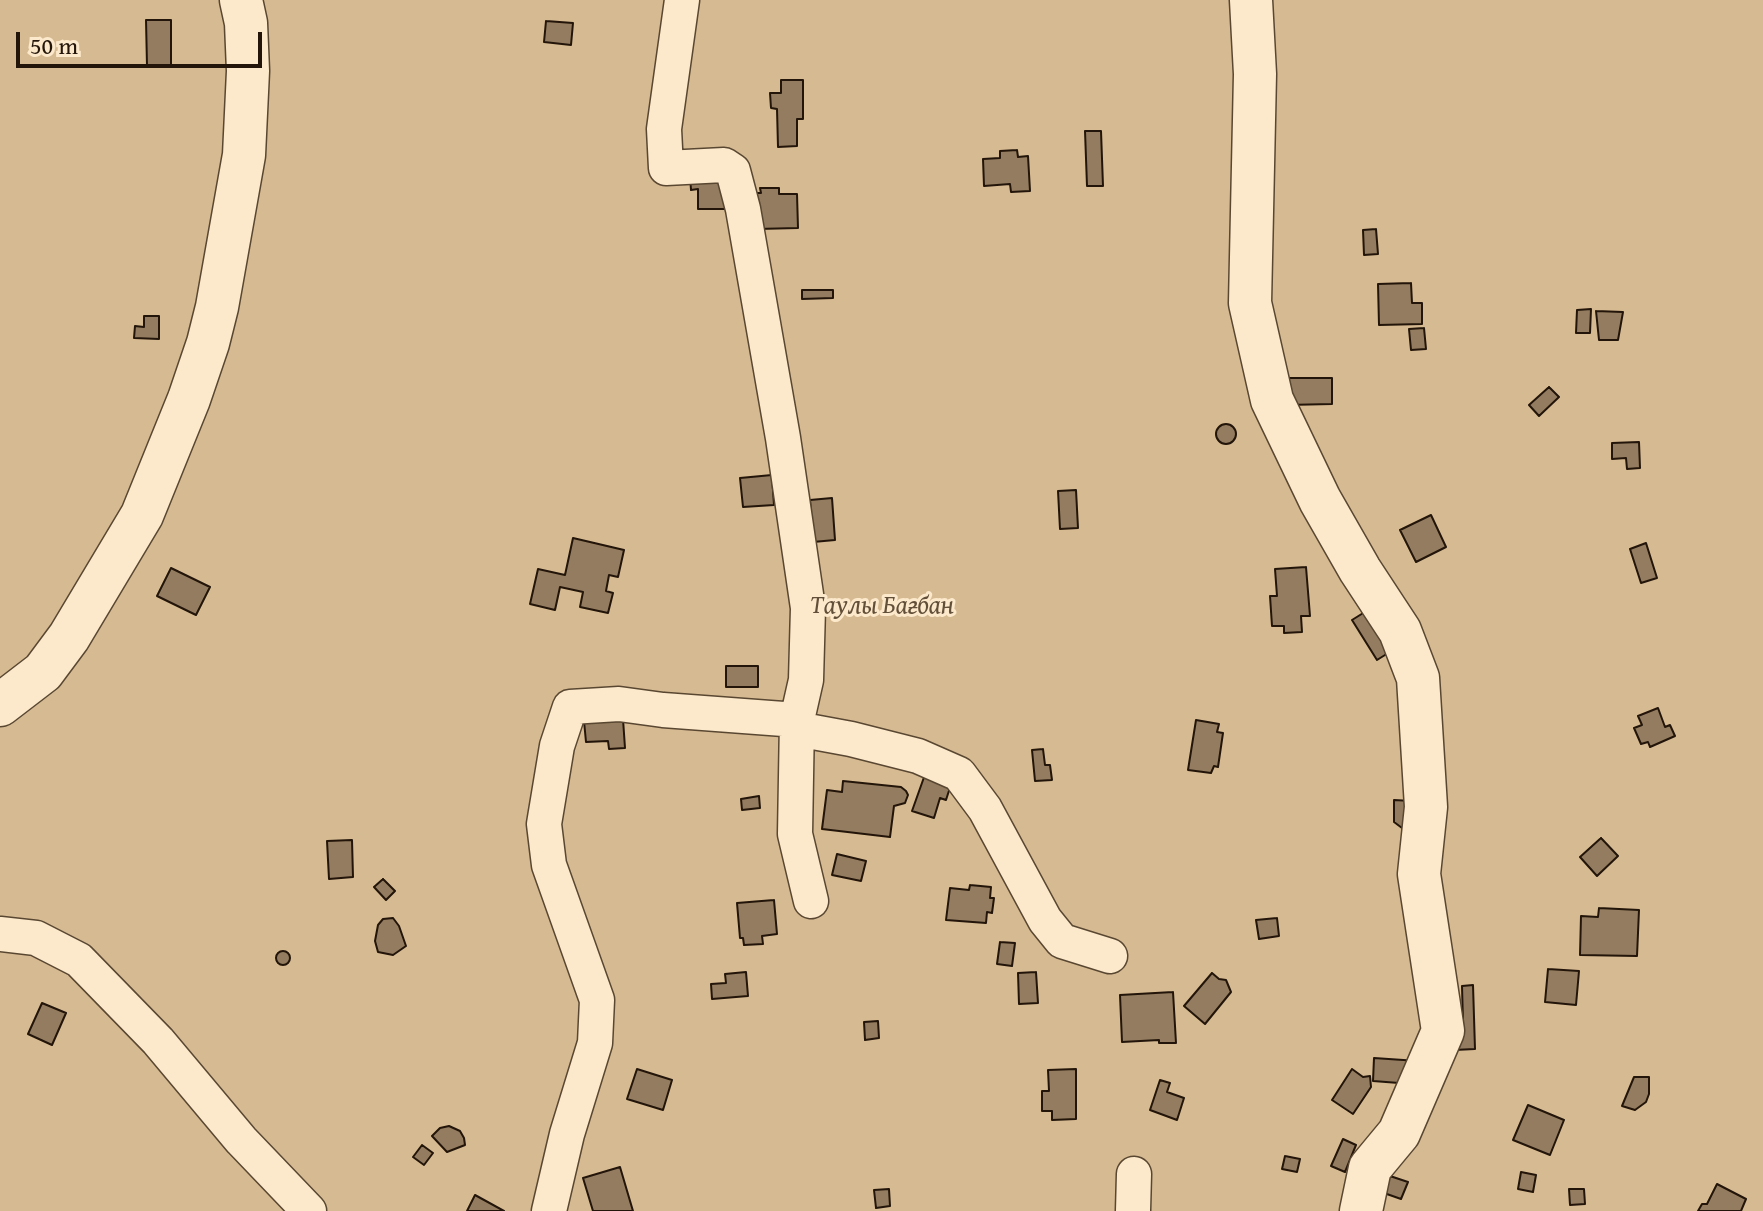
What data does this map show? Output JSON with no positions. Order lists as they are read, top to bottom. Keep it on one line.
{"parks":["Таулы Бағбан"],"scale_bar":"50 m"}
